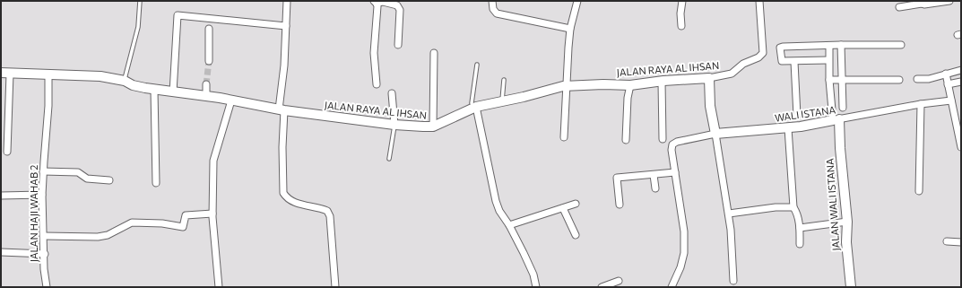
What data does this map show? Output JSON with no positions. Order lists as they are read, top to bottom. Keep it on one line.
{"streets":{"street":["JALAN RAYA AL IHSAN","WALI ISTANA","JALAN WALI ISTANA","JALAN HAJI WAHAB 2"]},"crossings":[["JALAN RAYA AL IHSAN","JALAN HAJI WAHAB 2"],["WALI ISTANA","JALAN WALI ISTANA"]]}
